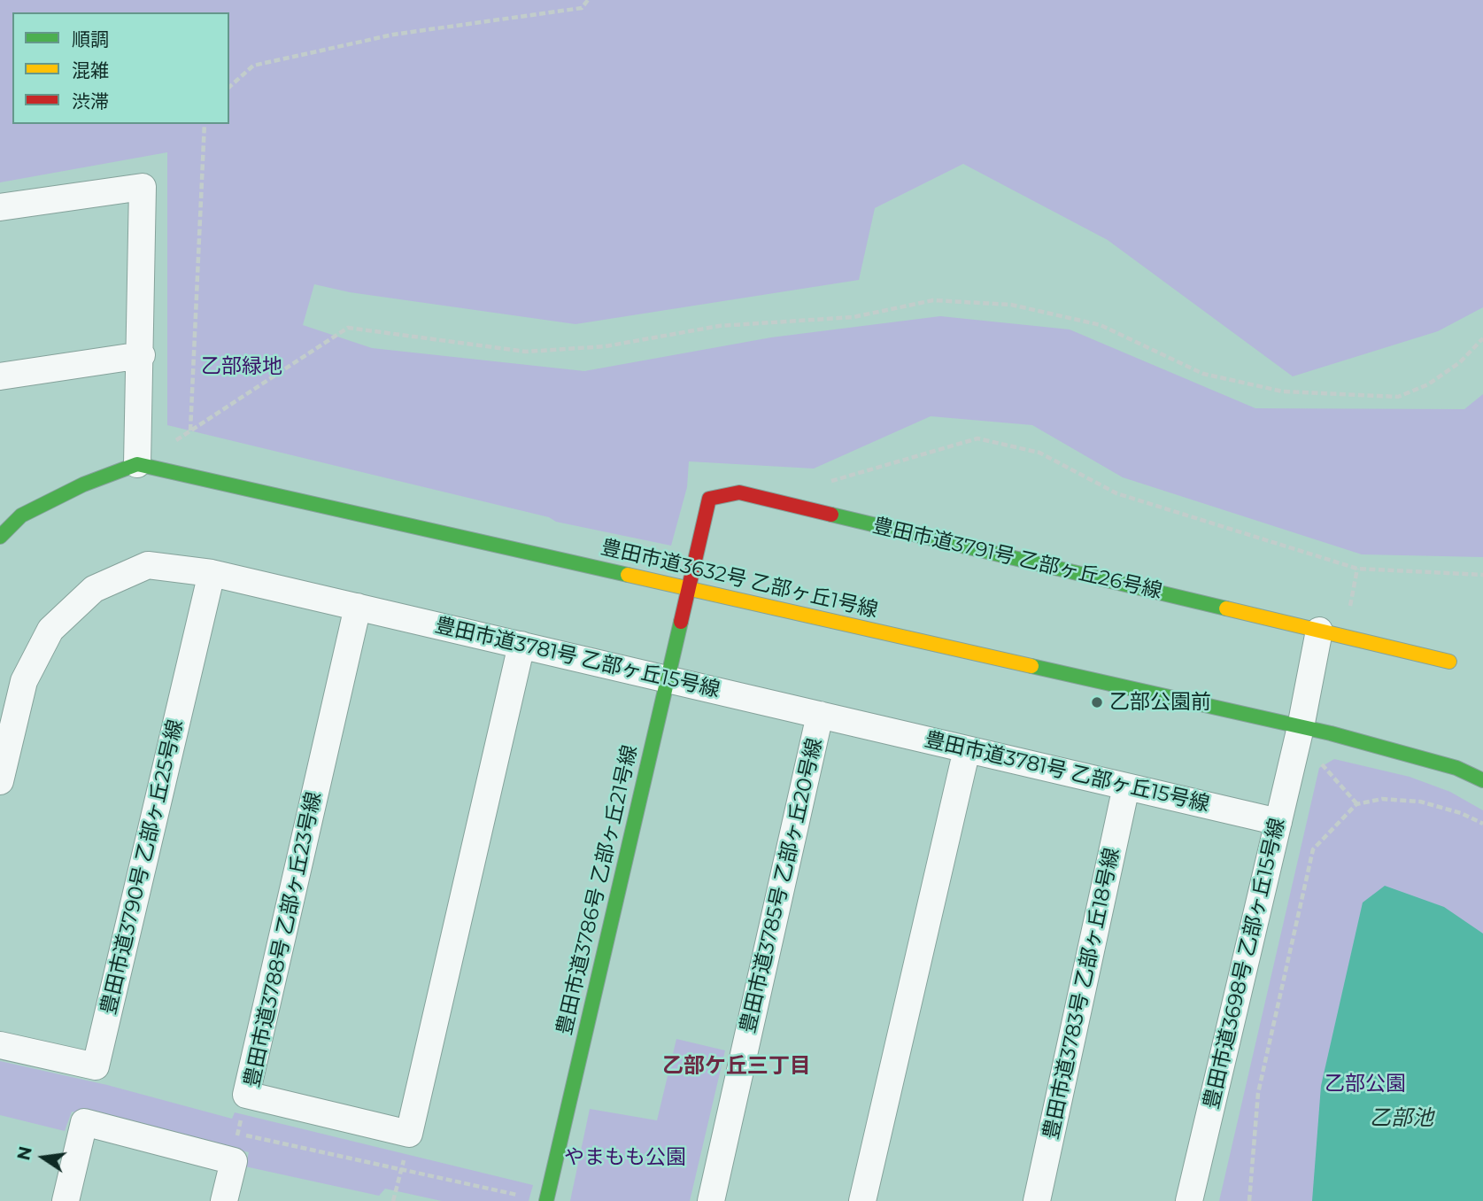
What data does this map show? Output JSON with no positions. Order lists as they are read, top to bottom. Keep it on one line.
{"streets":{"street":["豊田市道3791号 乙部ヶ丘26号線","豊田市道3632号 乙部ヶ丘1号線","豊田市道3781号 乙部ヶ丘15号線","豊田市道3790号 乙部ヶ丘25号線","豊田市道3785号 乙部ヶ丘20号線","豊田市道3786号 乙部ヶ丘21号線","豊田市道3788号 乙部ヶ丘23号線","豊田市道3698号 乙部ヶ丘15号線","豊田市道3783号 乙部ヶ丘18号線"]},"crossings":[["豊田市道3791号 乙部ヶ丘26号線","豊田市道3632号 乙部ヶ丘1号線"],["豊田市道3791号 乙部ヶ丘26号線","豊田市道3786号 乙部ヶ丘21号線"],["豊田市道3632号 乙部ヶ丘1号線","豊田市道3786号 乙部ヶ丘21号線"],["豊田市道3632号 乙部ヶ丘1号線","豊田市道3698号 乙部ヶ丘15号線"],["豊田市道3781号 乙部ヶ丘15号線","豊田市道3790号 乙部ヶ丘25号線"],["豊田市道3781号 乙部ヶ丘15号線","豊田市道3785号 乙部ヶ丘20号線"],["豊田市道3781号 乙部ヶ丘15号線","豊田市道3786号 乙部ヶ丘21号線"],["豊田市道3781号 乙部ヶ丘15号線","豊田市道3788号 乙部ヶ丘23号線"],["豊田市道3781号 乙部ヶ丘15号線","豊田市道3698号 乙部ヶ丘15号線"],["豊田市道3781号 乙部ヶ丘15号線","豊田市道3783号 乙部ヶ丘18号線"]],"districts":["乙部ケ丘三丁目"],"water":["乙部池"],"parks":["乙部緑地","乙部公園","やまもも公園"],"places":["乙部公園前"],"legend":["順調","混雑","渋滞"],"north":"left"}
